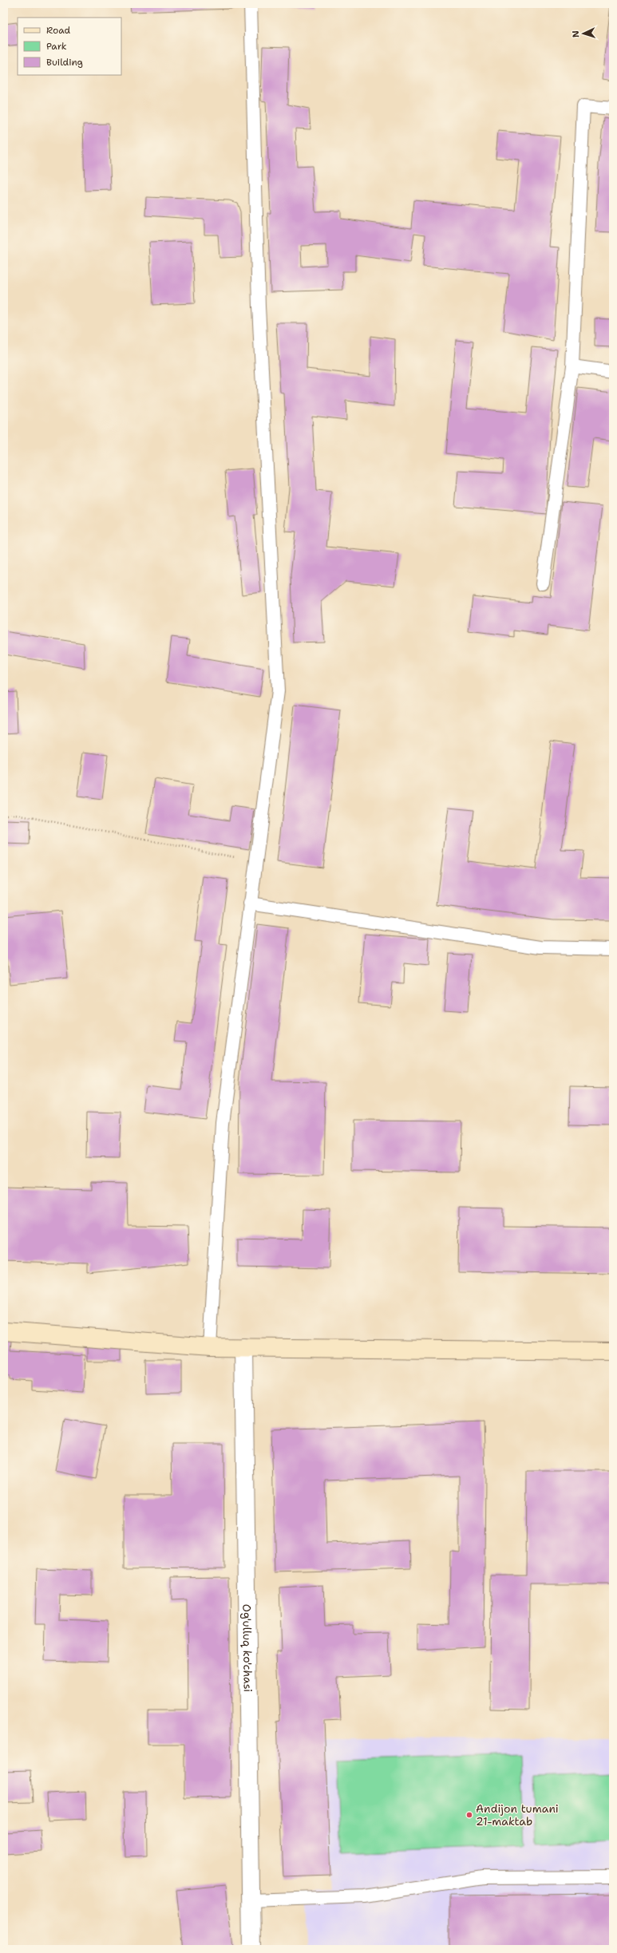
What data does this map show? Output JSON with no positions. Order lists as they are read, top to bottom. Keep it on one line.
{"streets":{"street":["Og'ulluq ko'chasi"]},"places":["Andijon tumani 21-maktab"],"legend":["Road","Park","Building"],"north":"left"}
